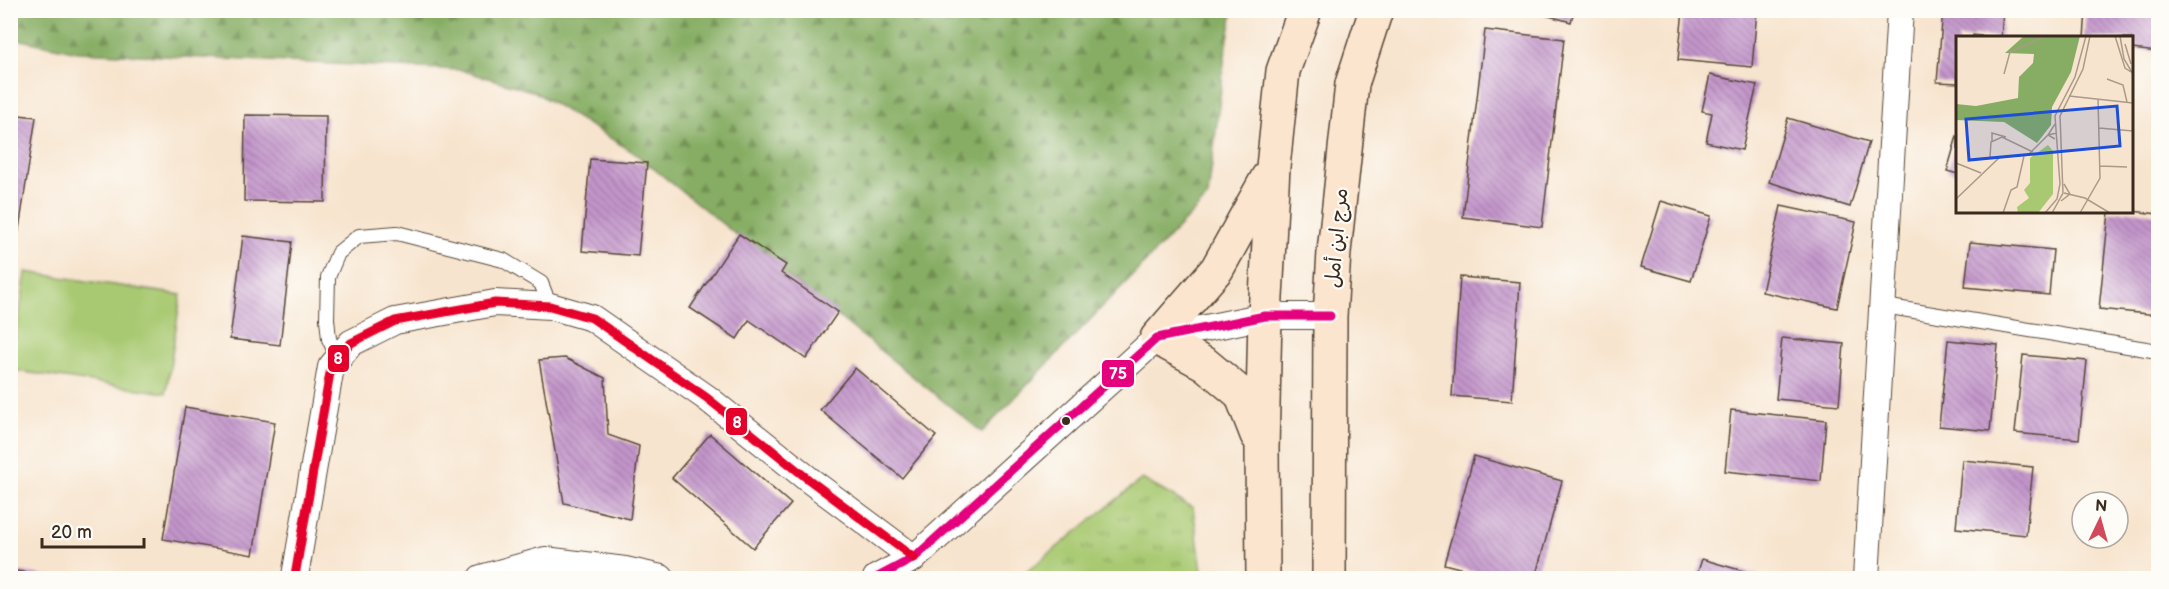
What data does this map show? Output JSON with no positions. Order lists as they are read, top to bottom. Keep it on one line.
{"streets":{"street":["مرج ابن أمل"]},"lines":["transit line 8","transit line 75"],"scale_bar":"20 m","north":"top"}
